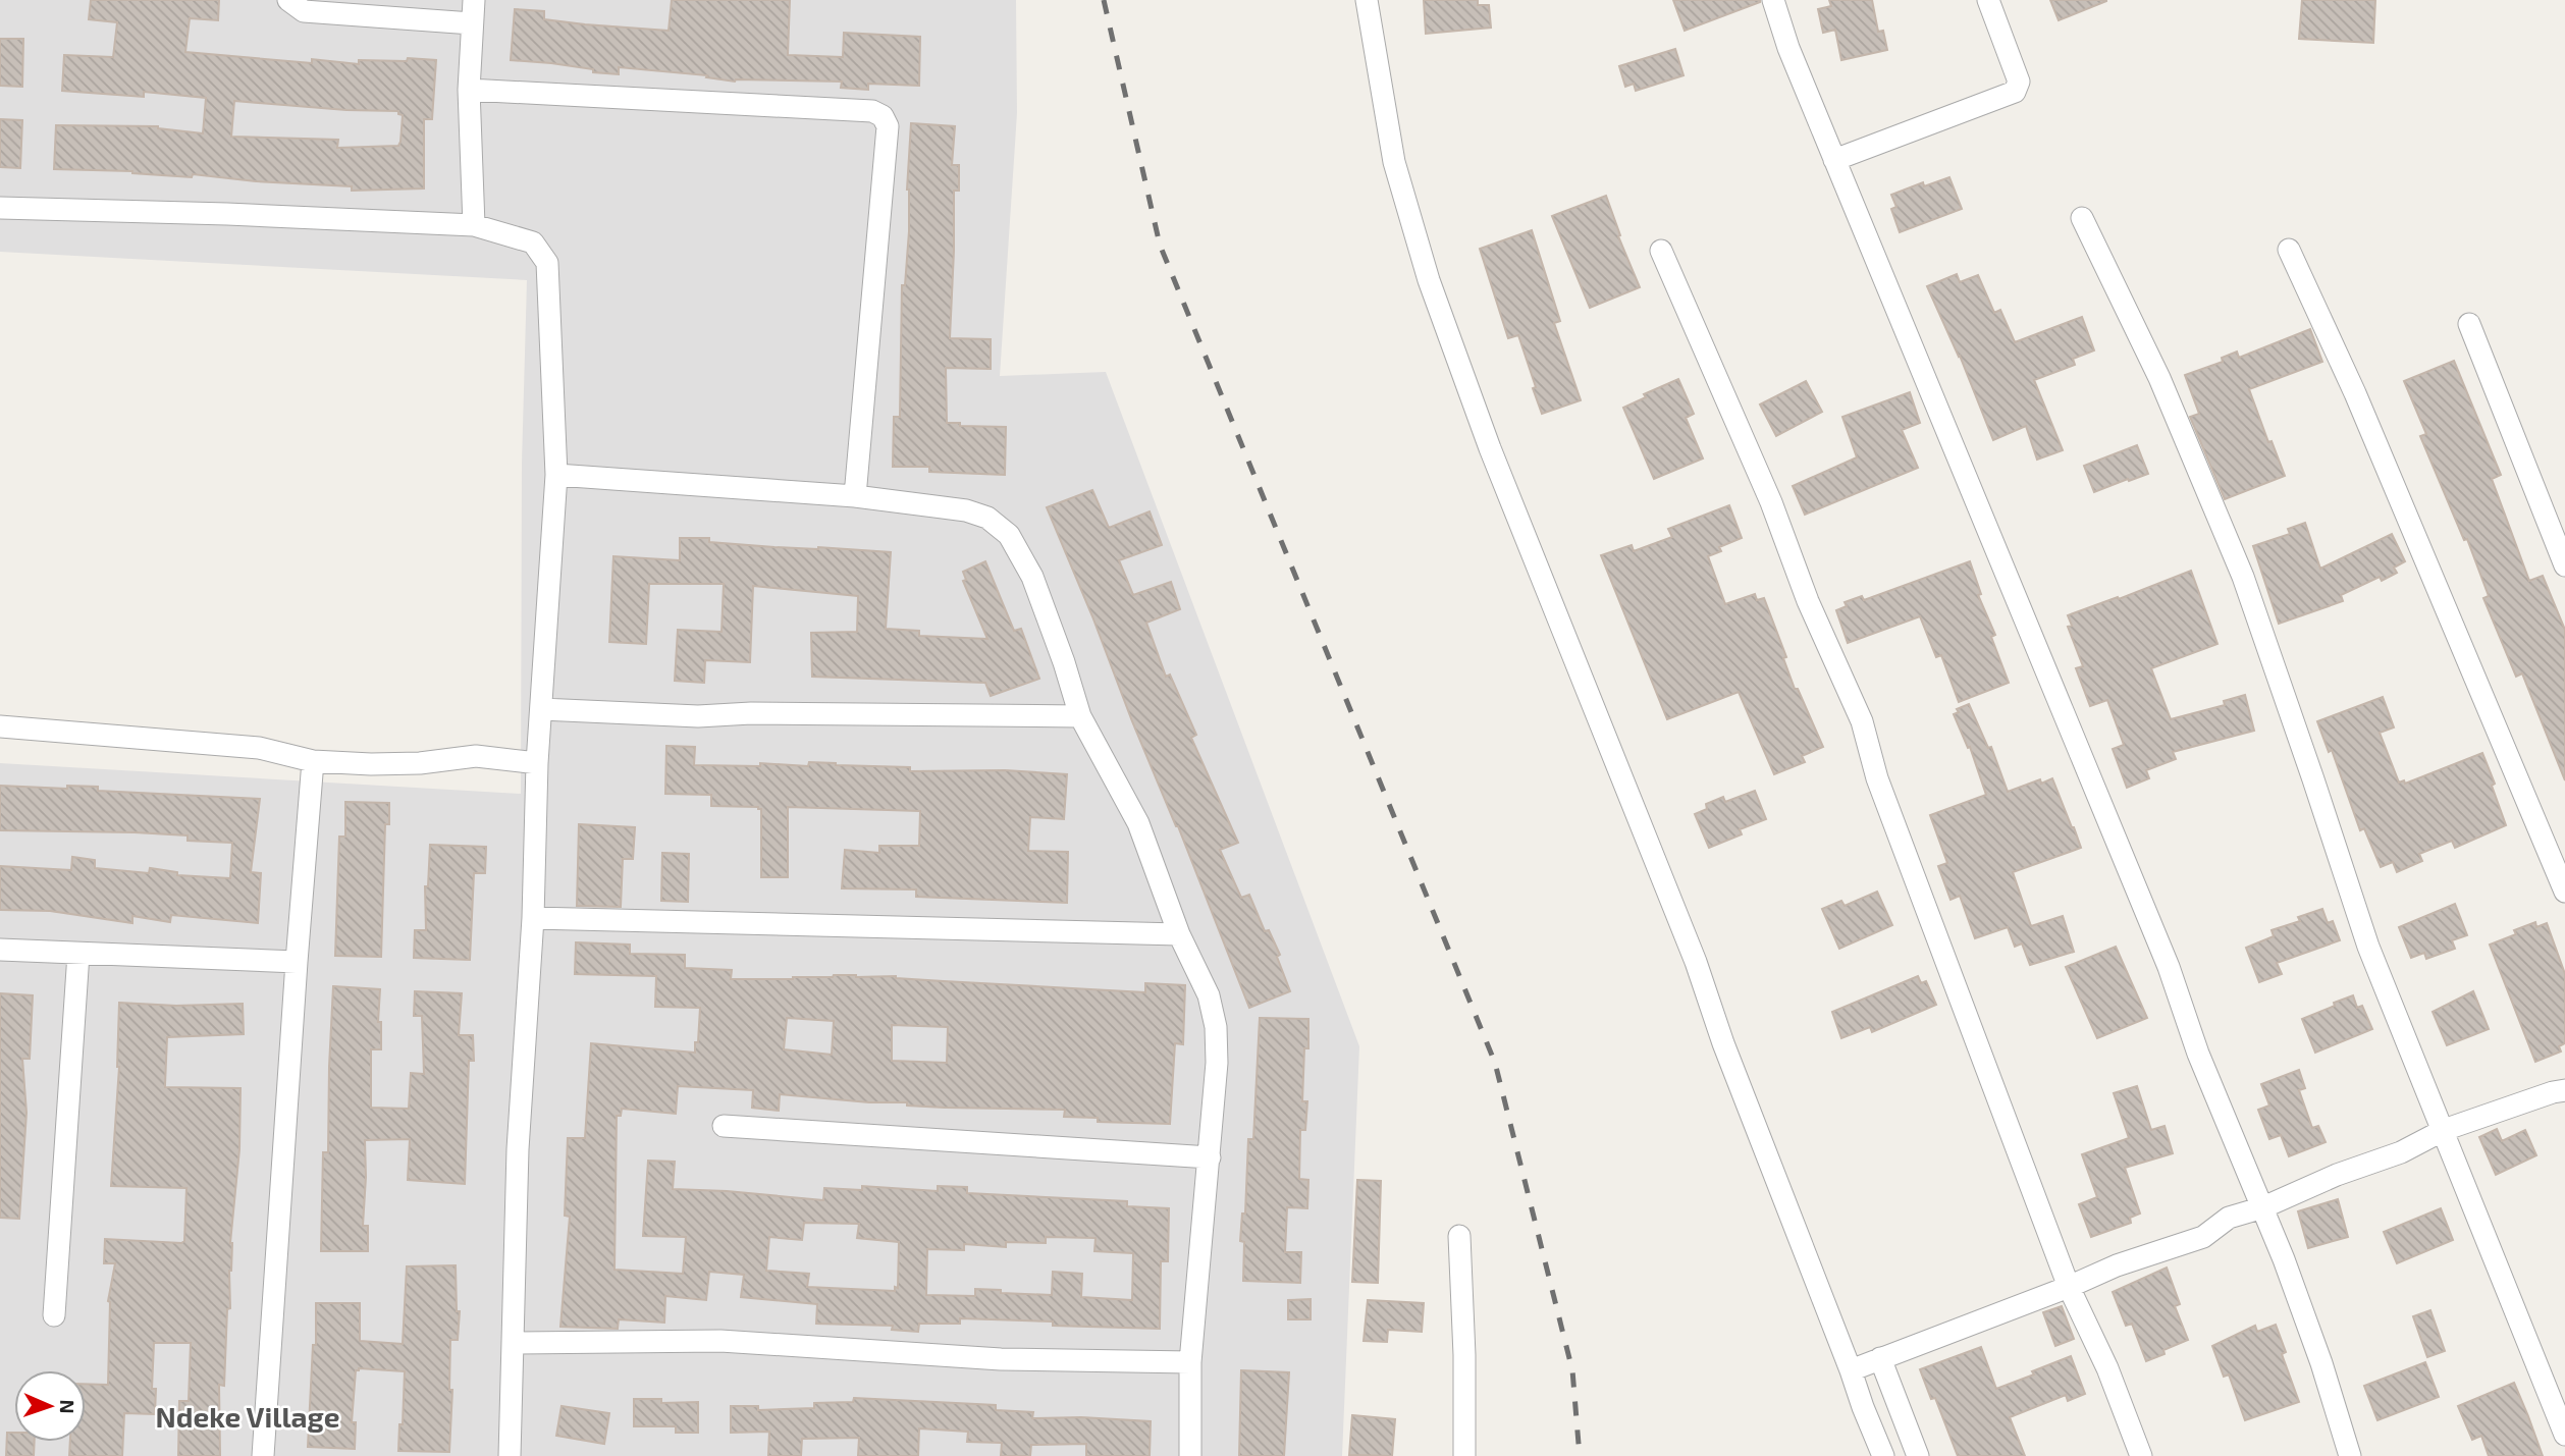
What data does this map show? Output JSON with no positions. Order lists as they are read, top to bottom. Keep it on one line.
{"districts":["Ndeke Village"],"north":"right"}
